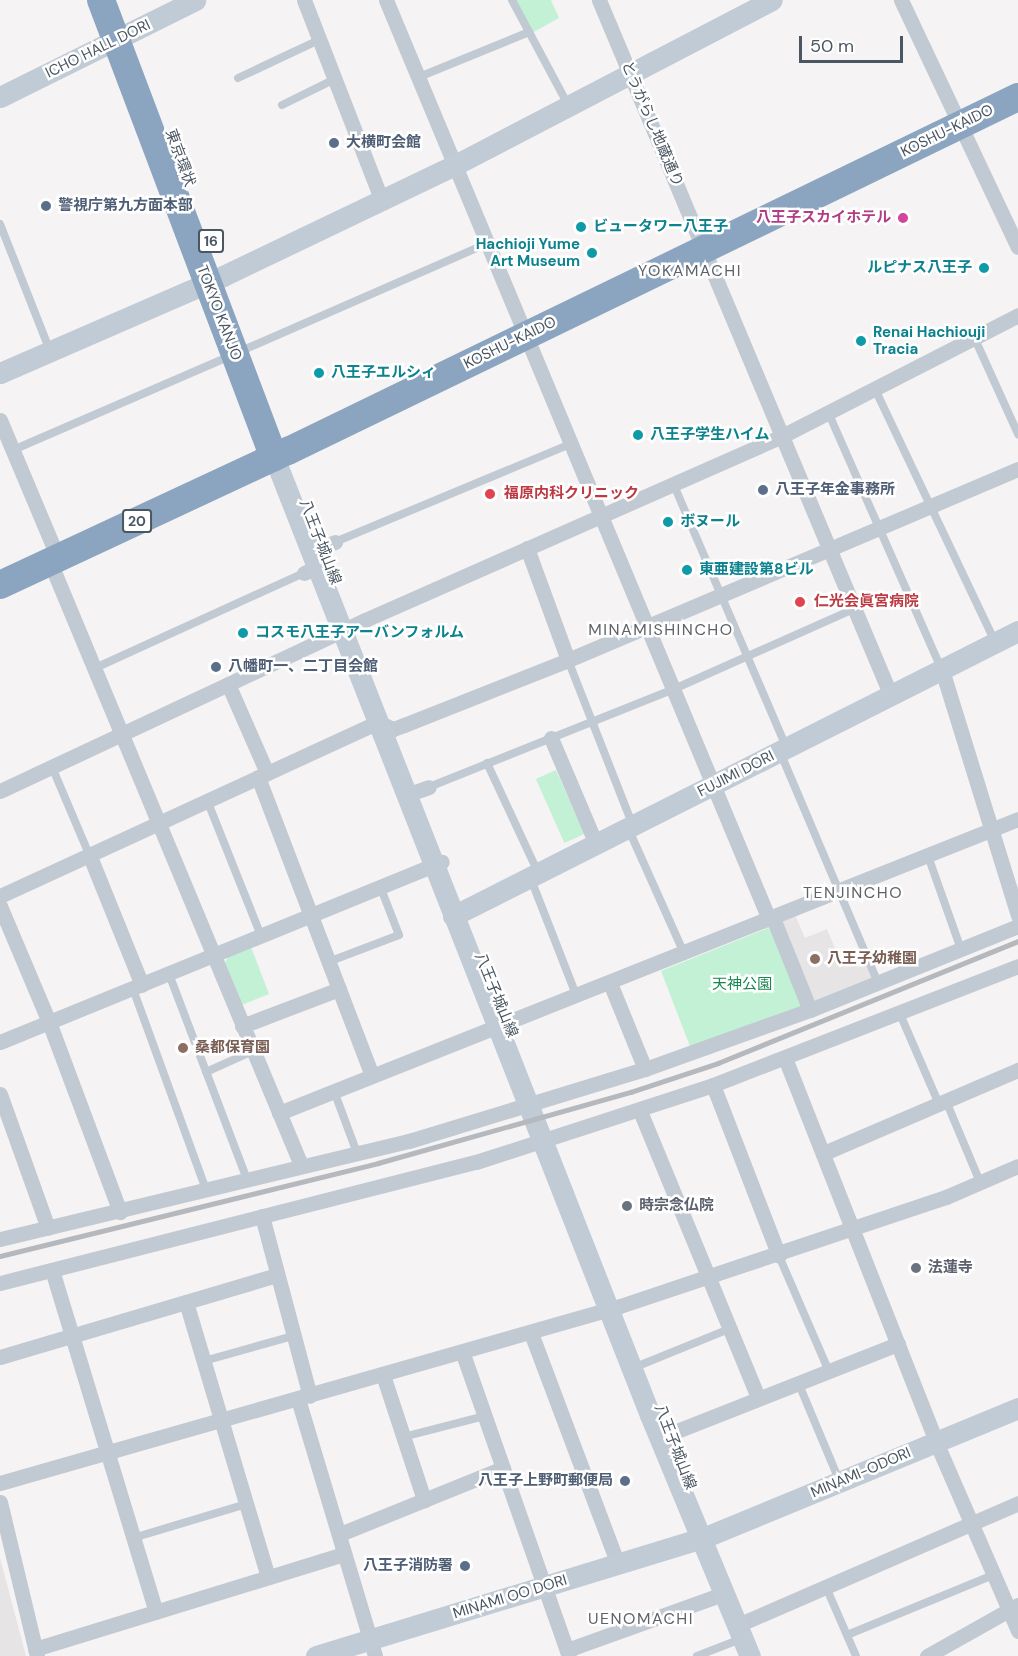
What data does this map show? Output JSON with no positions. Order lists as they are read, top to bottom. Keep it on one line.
{"streets":{"highway":["KOSHU-KAIDO","16","TOKYO KANJO","20"],"street":["ICHO HALL DORI","とうがらし地蔵通り","八王子城山線","FUJIMI DORI","MINAMI-ODORI","MINAMI OO DORI"]},"crossings":[["ICHO HALL DORI","16"],["ICHO HALL DORI","TOKYO KANJO"],["とうがらし地蔵通り","KOSHU-KAIDO"],["とうがらし地蔵通り","FUJIMI DORI"],["KOSHU-KAIDO","TOKYO KANJO"],["KOSHU-KAIDO","八王子城山線"],["16","TOKYO KANJO"],["TOKYO KANJO","八王子城山線"],["八王子城山線","FUJIMI DORI"],["八王子城山線","MINAMI-ODORI"],["八王子城山線","MINAMI OO DORI"],["MINAMI-ODORI","MINAMI OO DORI"]],"districts":["YOKAMACHI","MINAMISHINCHO","TENJINCHO","UENOMACHI"],"parks":["天神公園"],"places":["大横町会館","警視庁第九方面本部","八王子スカイホテル","ビュータワー八王子","Hachioji Yume Art Museum","ルピナス八王子","Renai Hachiouji Tracia","八王子エルシィ","八王子学生ハイム","八王子年金事務所","福原内科クリニック","ボヌール","東亜建設第8ビル","仁光会眞宮病院","コスモ八王子アーバンフォルム","八幡町一、二丁目会館","八王子幼稚園","桑都保育園","時宗念仏院","法蓮寺","八王子上野町郵便局","八王子消防署"],"scale_bar":"50 m"}
